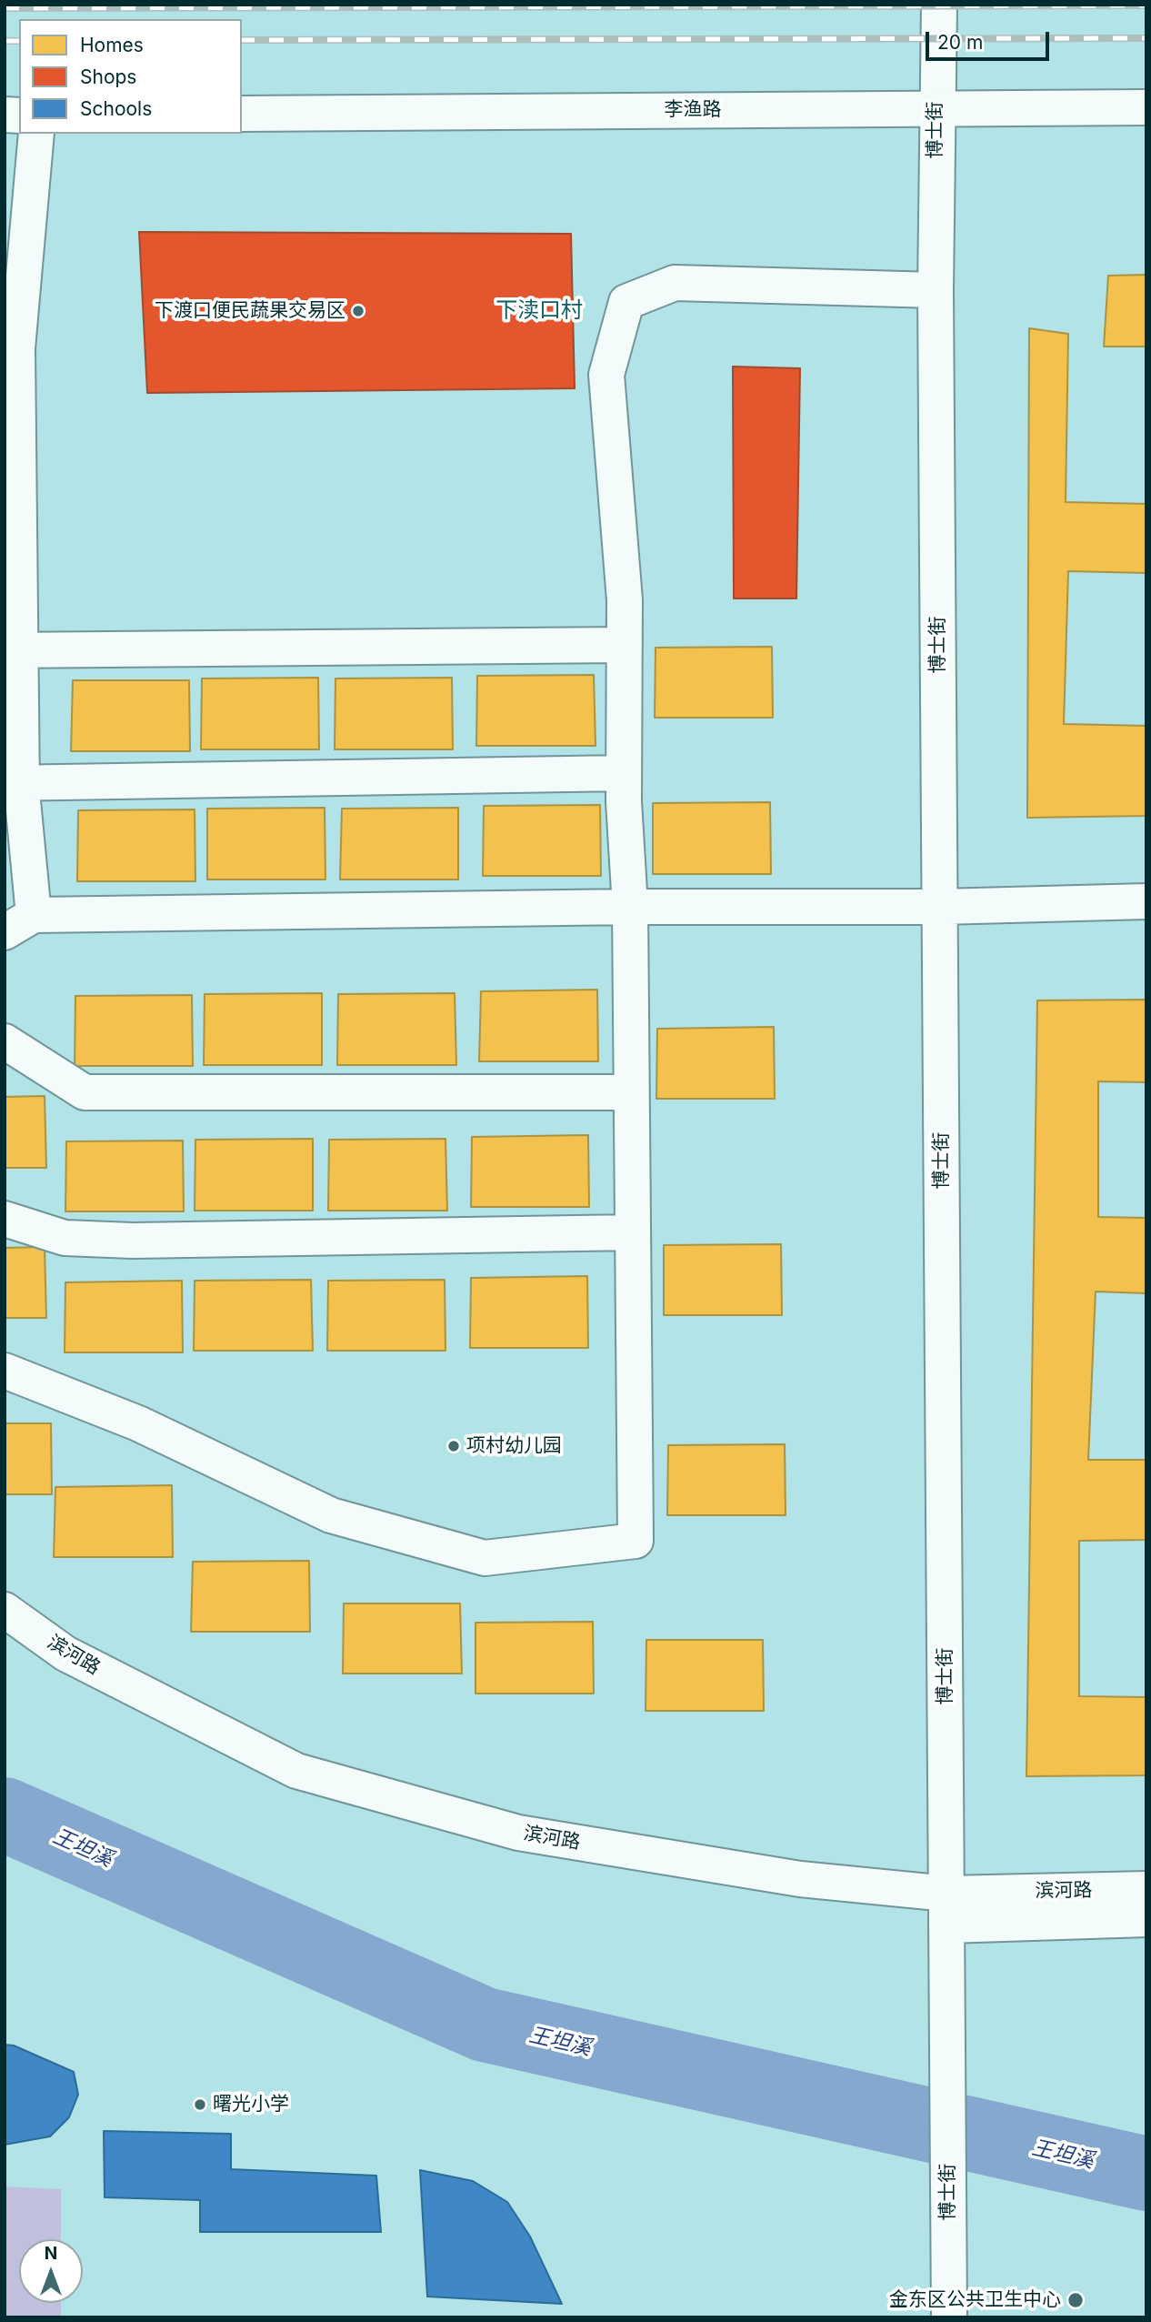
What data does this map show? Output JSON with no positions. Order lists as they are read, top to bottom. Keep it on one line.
{"streets":{"street":["李渔路","博士街","滨河路"]},"crossings":[["李渔路","博士街"],["博士街","滨河路"]],"districts":["下渎口村"],"water":["王坦溪"],"places":["下渡口便民蔬果交易区","项村幼儿园","曙光小学","金东区公共卫生中心"],"legend":["Homes","Shops","Schools"],"scale_bar":"20 m","north":"top"}
